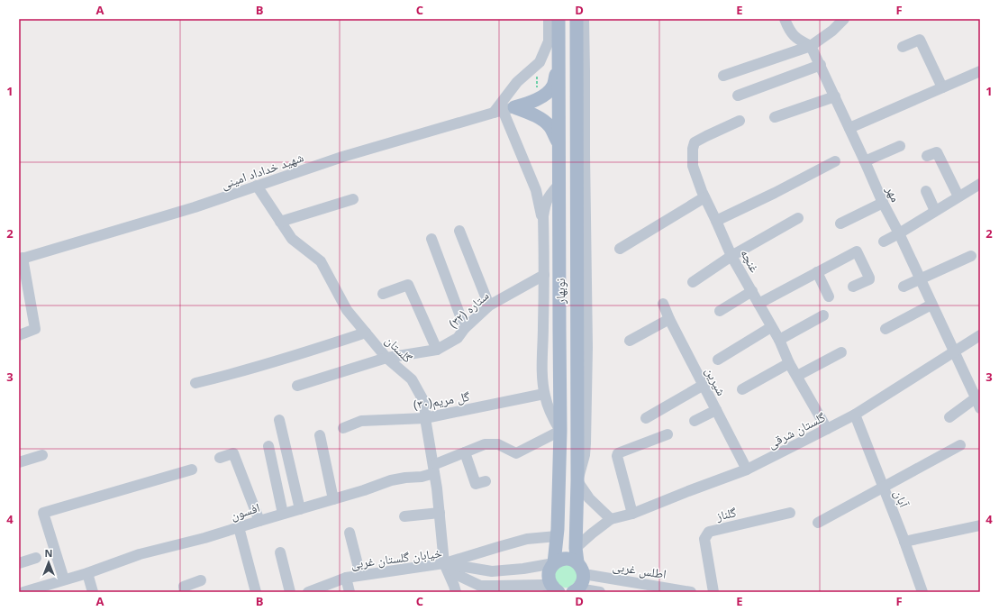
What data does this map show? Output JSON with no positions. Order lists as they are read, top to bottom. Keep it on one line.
{"streets":{"main road":["نوبهار"],"street":["شهید خداداد امینی","مهر","غنچه","ستاره (۳۲)","گلستان","شیرین","گل مریم(۳۰)","گلستان شرقی","آبان","افسون","گلناز","خیابان گلستان غربی","اطلس غربی"]},"crossings":[["شهید خداداد امینی","گلستان"],["مهر","گلستان شرقی"],["غنچه","گلستان شرقی"],["نوبهار","گلستان شرقی"],["نوبهار","افسون"],["نوبهار","خیابان گلستان غربی"],["ستاره (۳۲)","گلستان"],["گلستان","گل مریم(۳۰)"],["گلستان","افسون"],["گلستان","خیابان گلستان غربی"],["شیرین","گلستان شرقی"],["گلستان شرقی","آبان"]],"north":"top","grid":{"columns":["A","B","C","D","E","F"],"rows":["1","2","3","4"]}}
